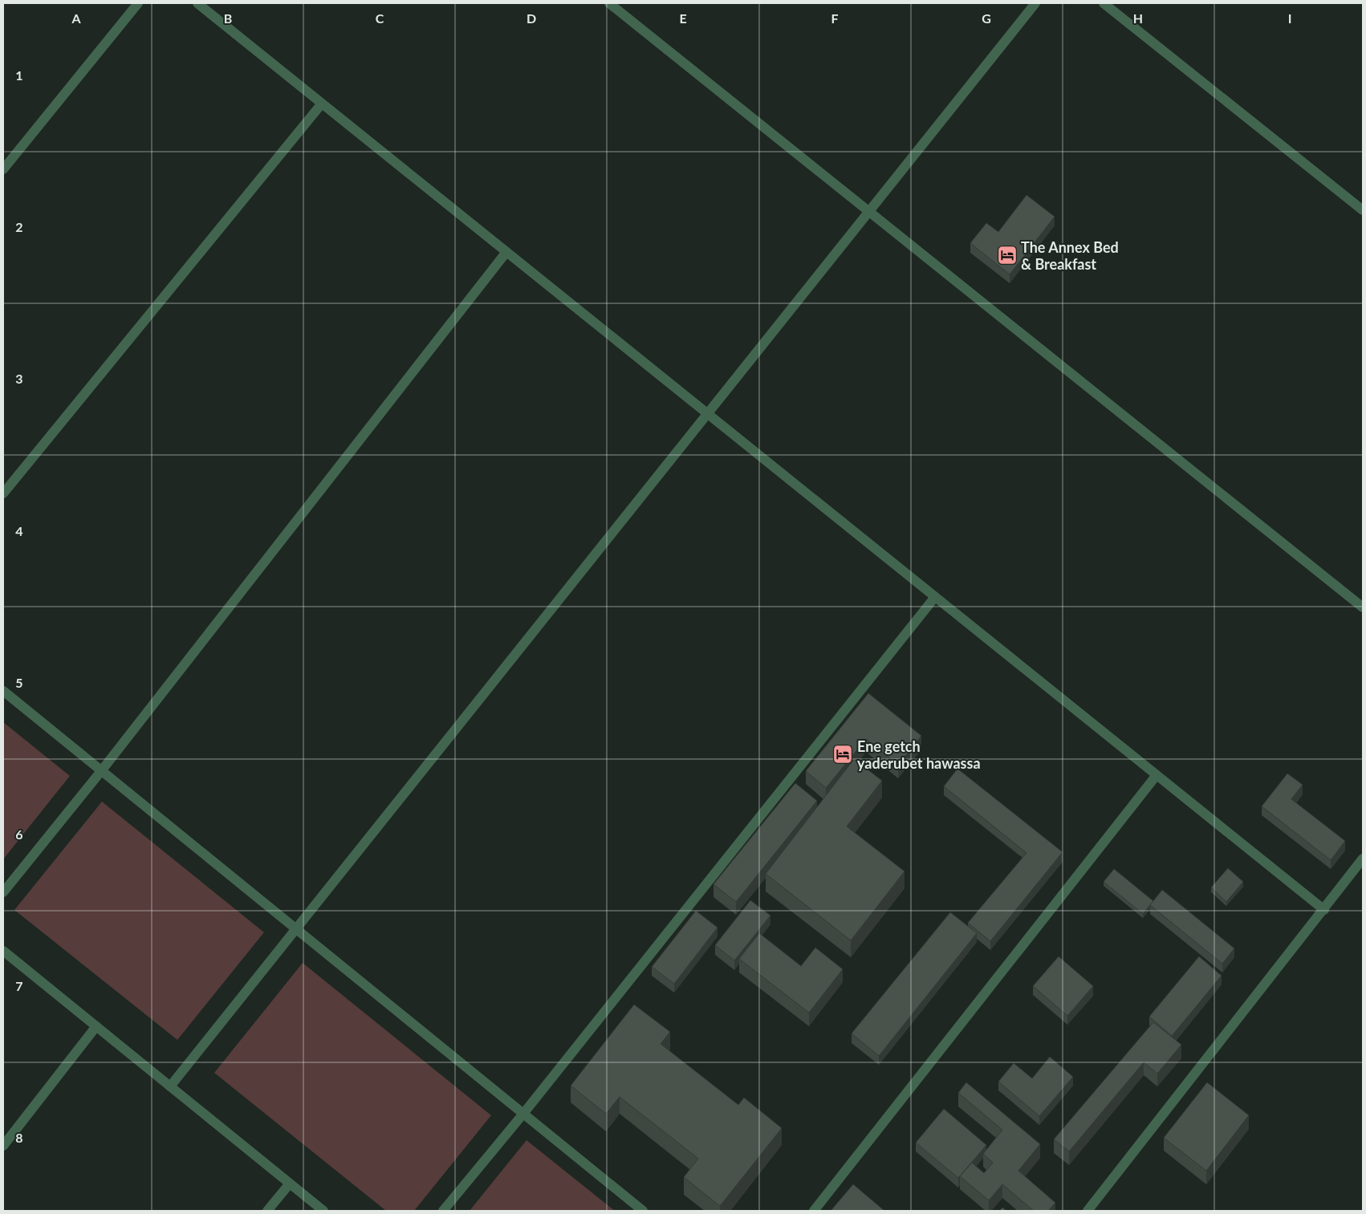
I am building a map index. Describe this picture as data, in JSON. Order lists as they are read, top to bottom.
{
  "places": {
    "hotel": ["The Annex Bed & Breakfast", "Ene getch yaderubet hawassa"]
  },
  "grid": {
    "columns": [
      "A",
      "B",
      "C",
      "D",
      "E",
      "F",
      "G",
      "H",
      "I"
    ],
    "rows": [
      "1",
      "2",
      "3",
      "4",
      "5",
      "6",
      "7",
      "8"
    ]
  }
}
